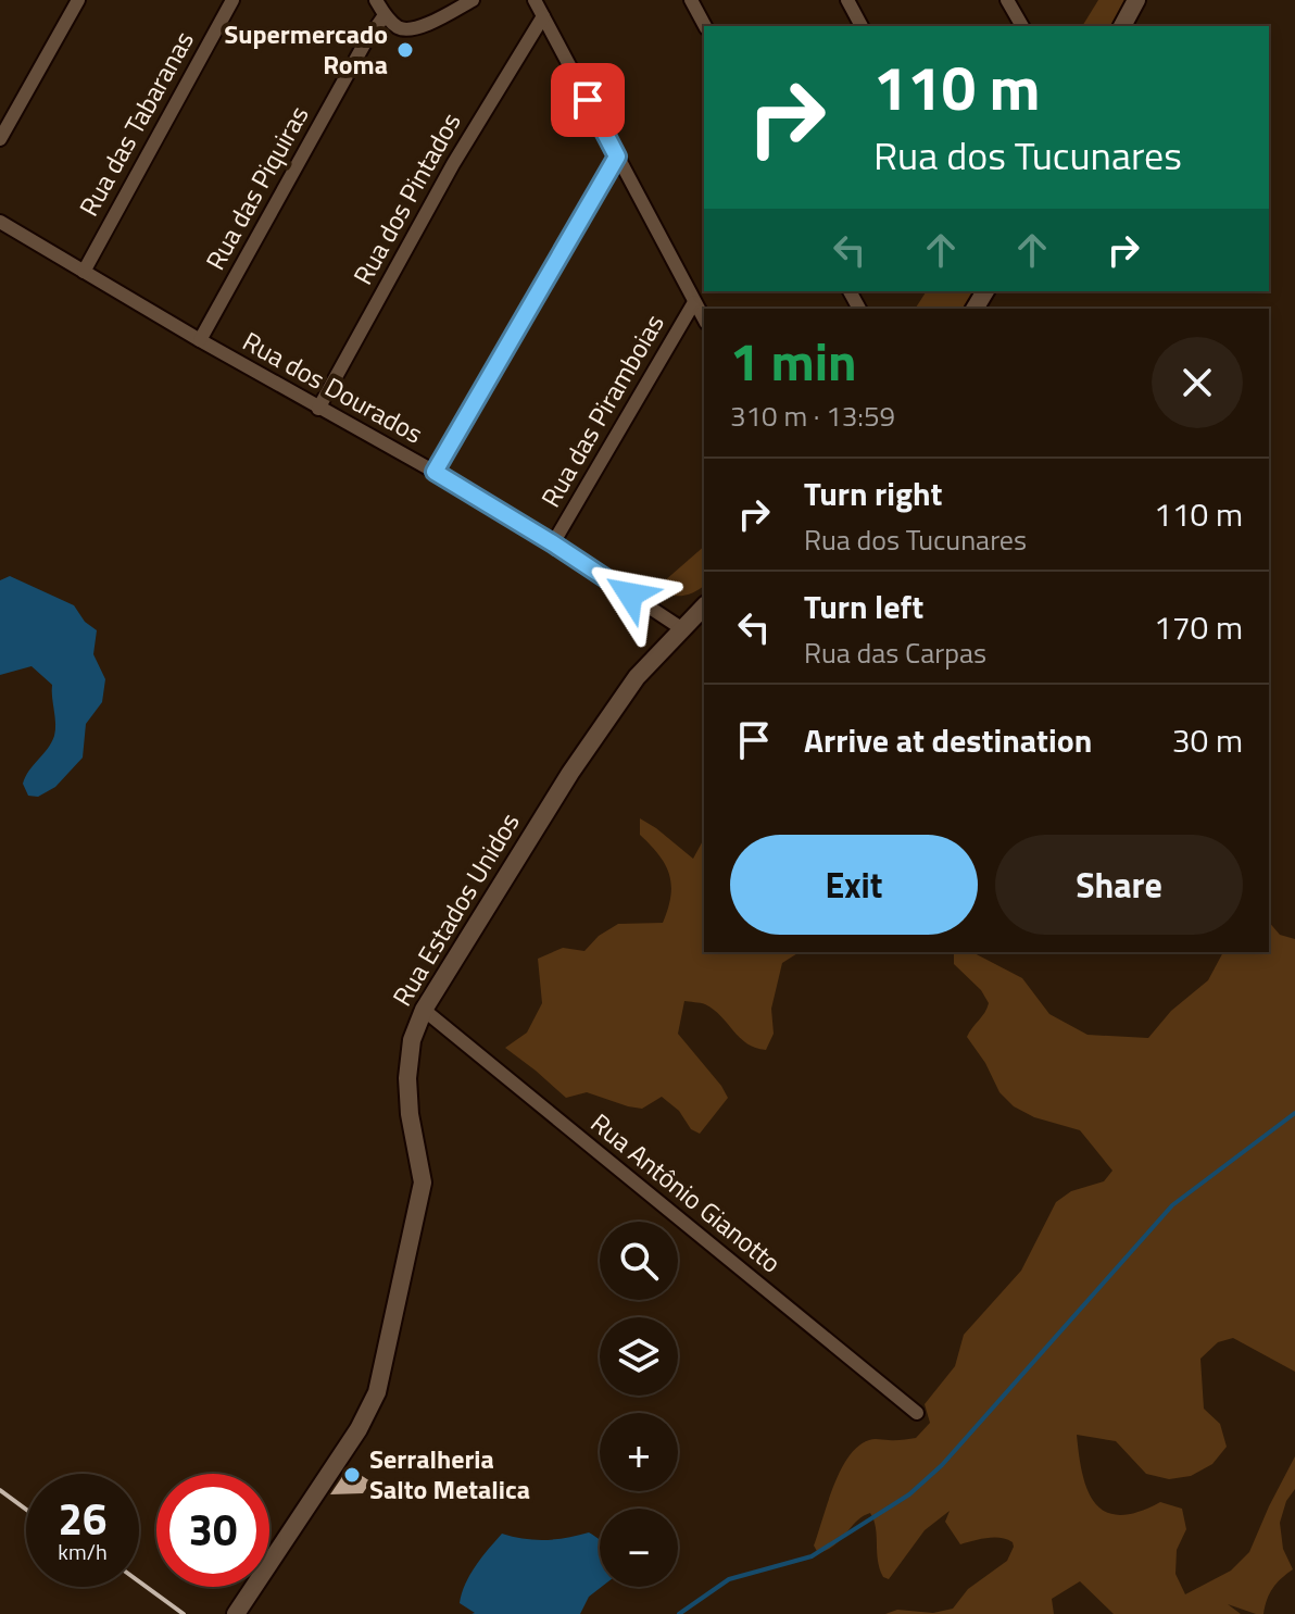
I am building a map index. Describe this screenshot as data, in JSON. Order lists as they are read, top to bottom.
{
  "streets": {
    "street": [
      "Rua das Tabaranas",
      "Rua das Piquiras",
      "Rua dos Pintados",
      "Rua dos Dourados",
      "Rua das Piramboias",
      "Rua Estados Unidos",
      "Rua Antônio Gianotto"
    ]
  },
  "crossings": [
    ["Rua das Tabaranas", "Rua dos Dourados"],
    ["Rua das Piquiras", "Rua dos Dourados"],
    ["Rua dos Pintados", "Rua dos Dourados"],
    ["Rua dos Dourados", "Rua das Piramboias"],
    ["Rua dos Dourados", "Rua Estados Unidos"],
    ["Rua Estados Unidos", "Rua Antônio Gianotto"]
  ],
  "places": ["Supermercado Roma", "Serralheria Salto Metalica"],
  "page": {
    "turn": ["110 m", "Rua dos Tucunares"],
    "heading": ["1 min", "310 m · 13:59"],
    "list": [
      {
        "name": "Turn right",
        "note": "Rua dos Tucunares",
        "value": "110 m"
      },
      {
        "name": "Turn left",
        "note": "Rua das Carpas",
        "value": "170 m"
      },
      {
        "name": "Arrive at destination",
        "value": "30 m"
      }
    ],
    "buttons": ["Exit", "Share"],
    "map_buttons": ["+", "−"],
    "speed": "26 km/h",
    "limit": "30"
  }
}
